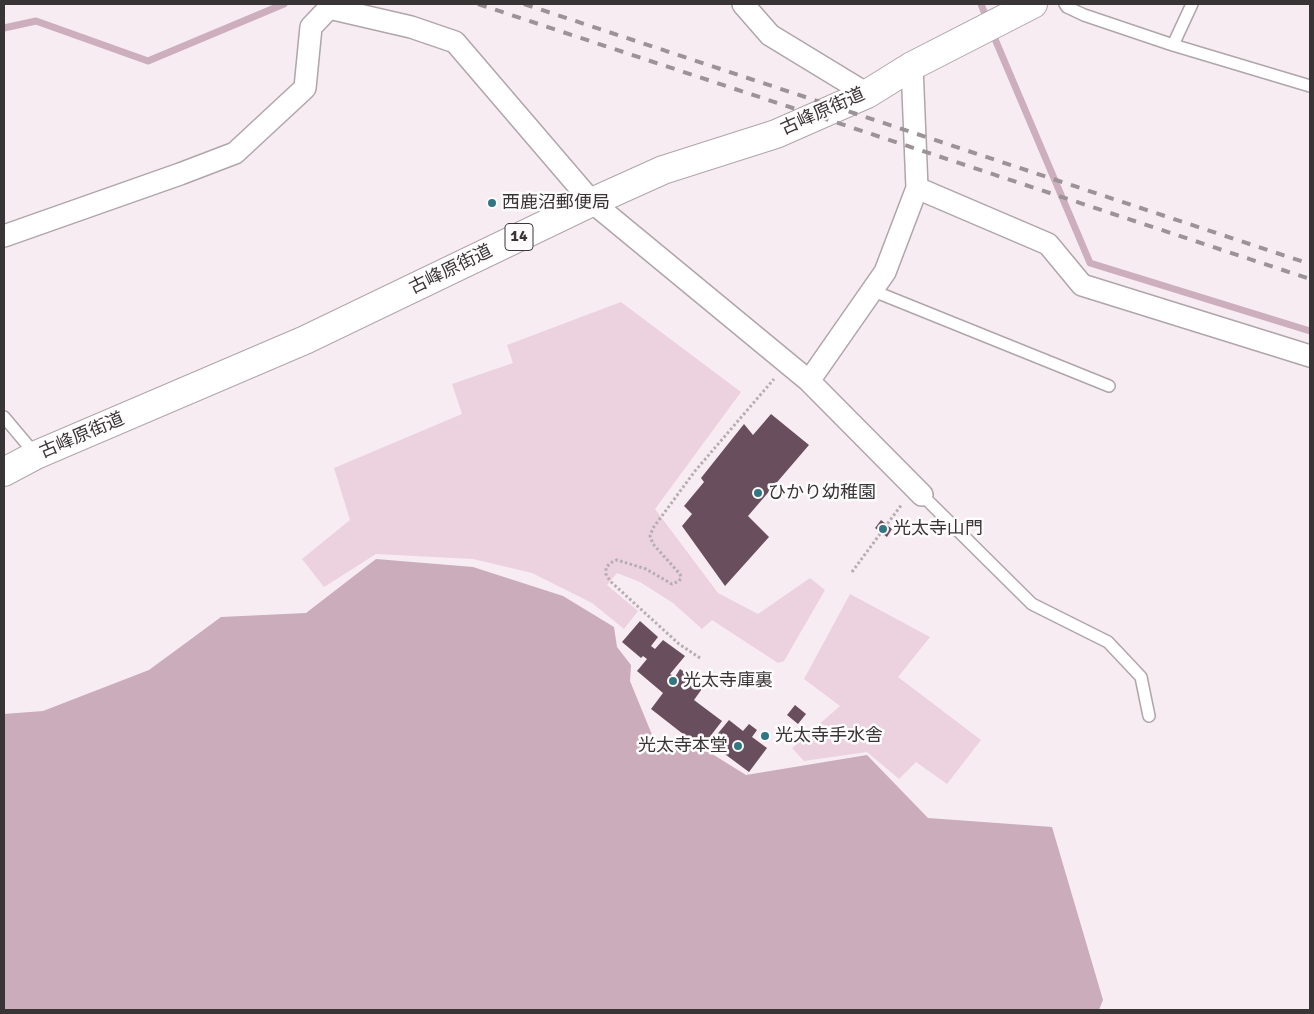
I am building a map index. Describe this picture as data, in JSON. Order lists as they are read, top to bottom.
{
  "streets": {
    "main road": ["古峰原街道", "14"]
  },
  "places": [
    "西鹿沼郵便局",
    "ひかり幼稚園",
    "光太寺山門",
    "光太寺庫裏",
    "光太寺手水舎",
    "光太寺本堂"
  ]
}
